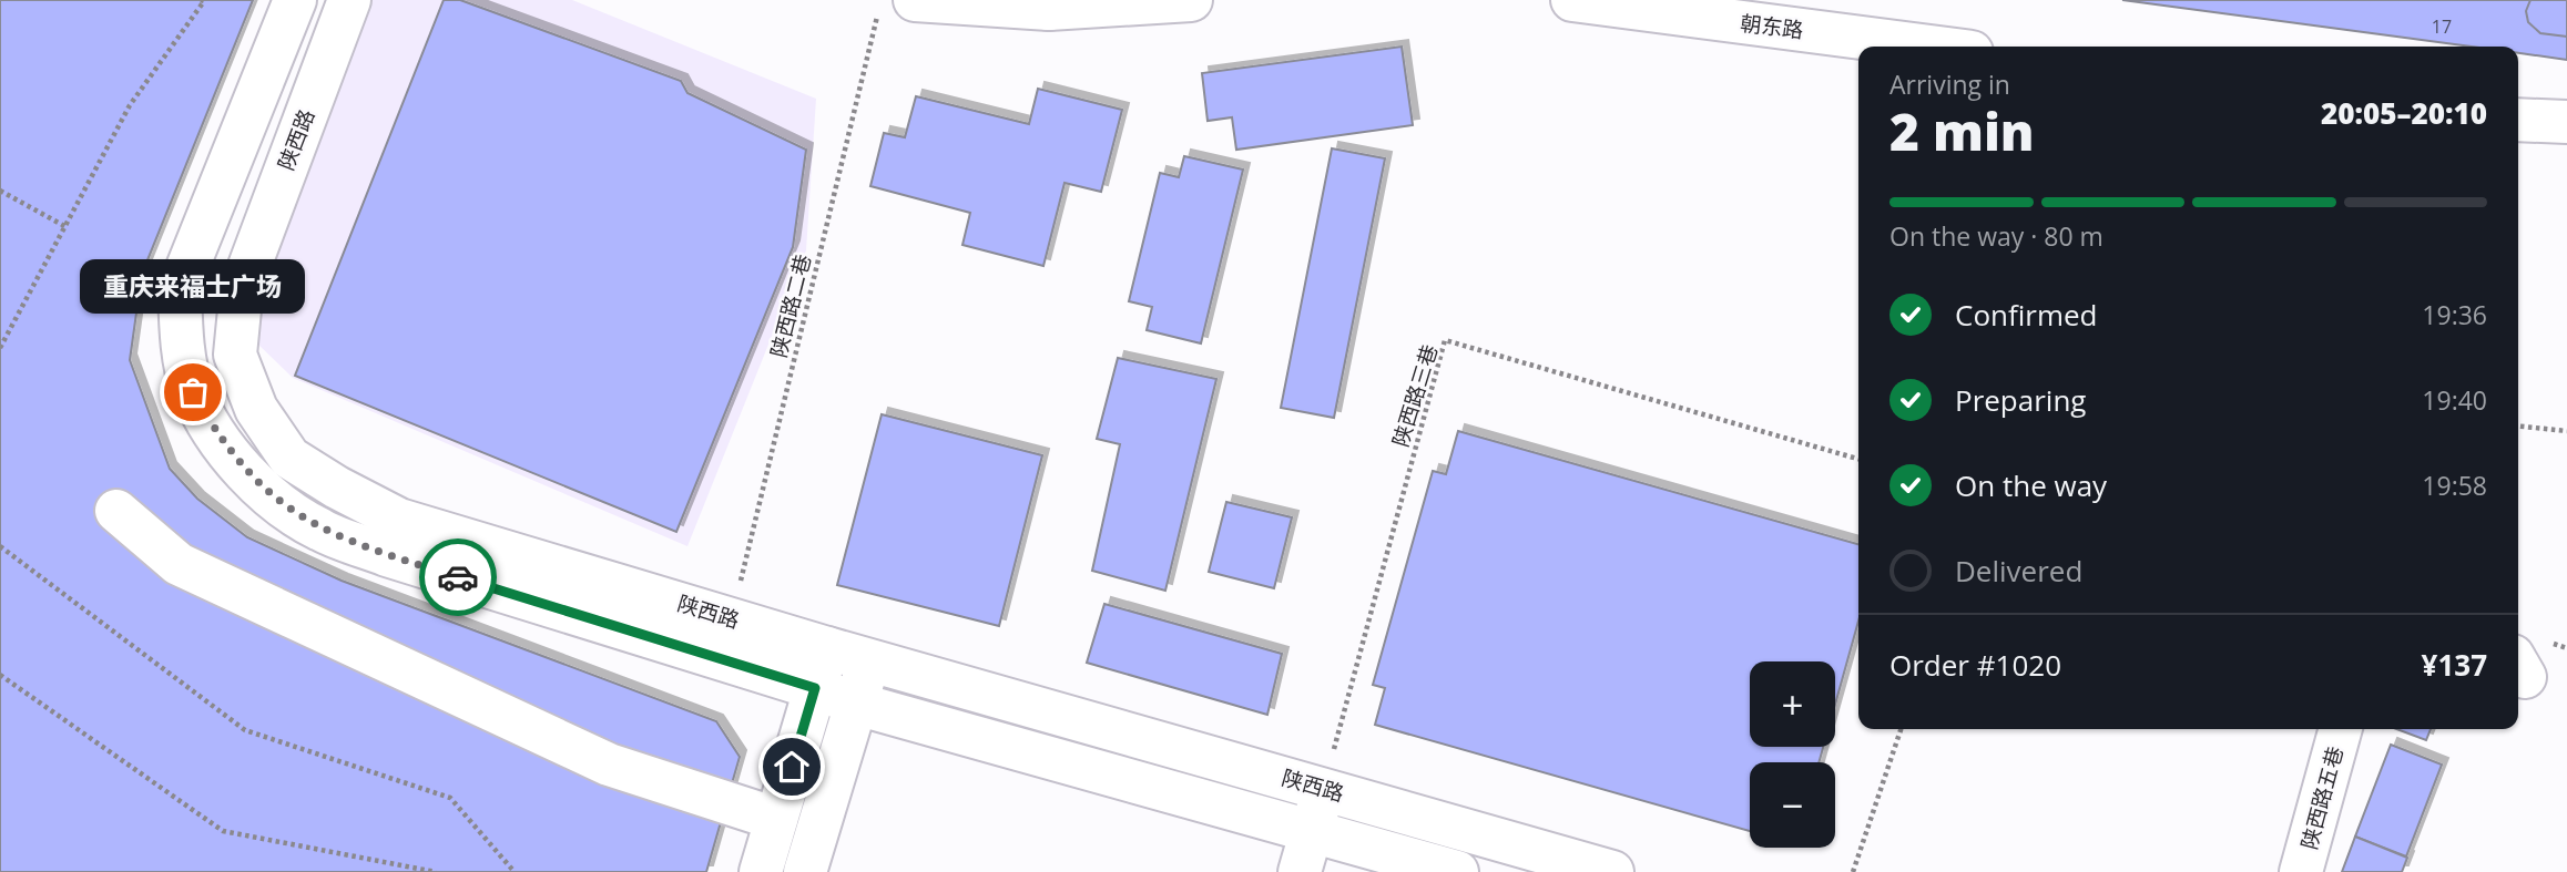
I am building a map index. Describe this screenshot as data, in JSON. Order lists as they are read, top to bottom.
{
  "streets": {
    "street": ["朝东路", "陕西路", "陕西路五巷"],
    "path": ["陕西路二巷", "陕西路三巷"]
  },
  "crossings": [
    ["陕西路", "陕西路二巷"],
    ["陕西路", "陕西路三巷"]
  ],
  "places": ["重庆来福士广场"],
  "house_numbers": ["17"],
  "page": {
    "heading": ["2 min", "Arriving in", "20:05–20:10"],
    "panel": ["Order #1020", "¥137"],
    "bar": "On the way · 80 m",
    "bubble": "重庆来福士广场",
    "list": [
      ["Confirmed", "19:36"],
      ["Preparing", "19:40"],
      ["On the way", "19:58"],
      "Delivered"
    ],
    "map_buttons": ["+", "−"]
  }
}
